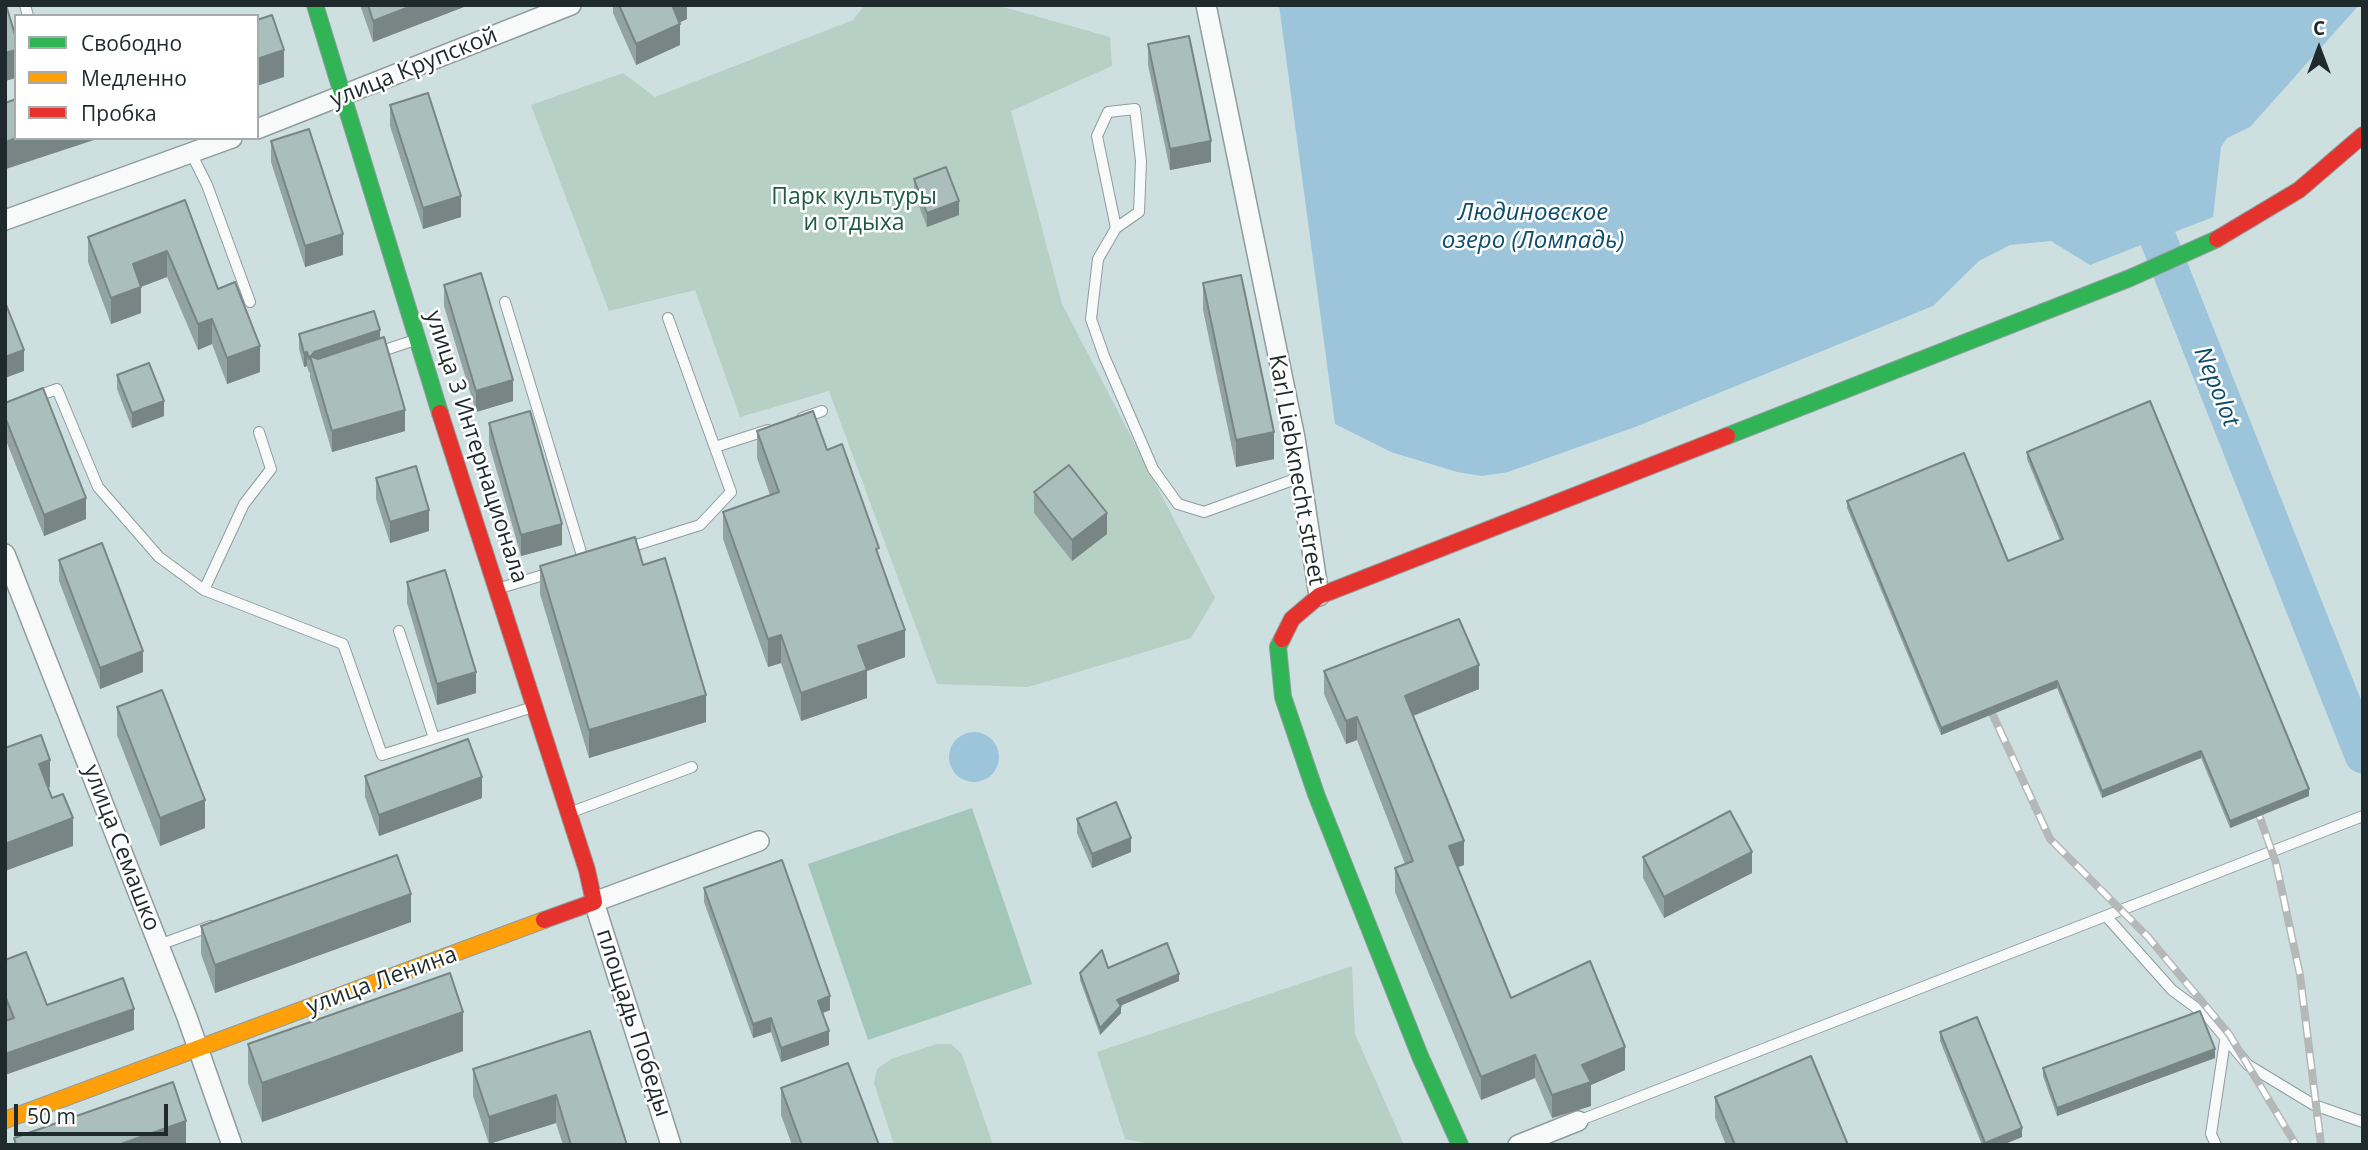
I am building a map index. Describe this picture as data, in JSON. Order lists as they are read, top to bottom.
{
  "streets": {
    "street": [
      "улица Крупской",
      "улица 3 Интернационала",
      "Karl Liebknecht street",
      "улица Семашко",
      "улица Ленина",
      "площадь Победы"
    ]
  },
  "crossings": [
    ["улица Крупской", "улица 3 Интернационала"],
    ["улица 3 Интернационала", "улица Ленина"],
    ["улица 3 Интернационала", "площадь Победы"],
    ["улица Семашко", "улица Ленина"],
    ["улица Ленина", "площадь Победы"]
  ],
  "water": ["Людиновское озеро (Ломпадь)", "Nepolot"],
  "parks": ["Парк культуры и отдыха"],
  "legend": ["Свободно", "Медленно", "Пробка"],
  "scale_bar": "50 m",
  "north": "top"
}
